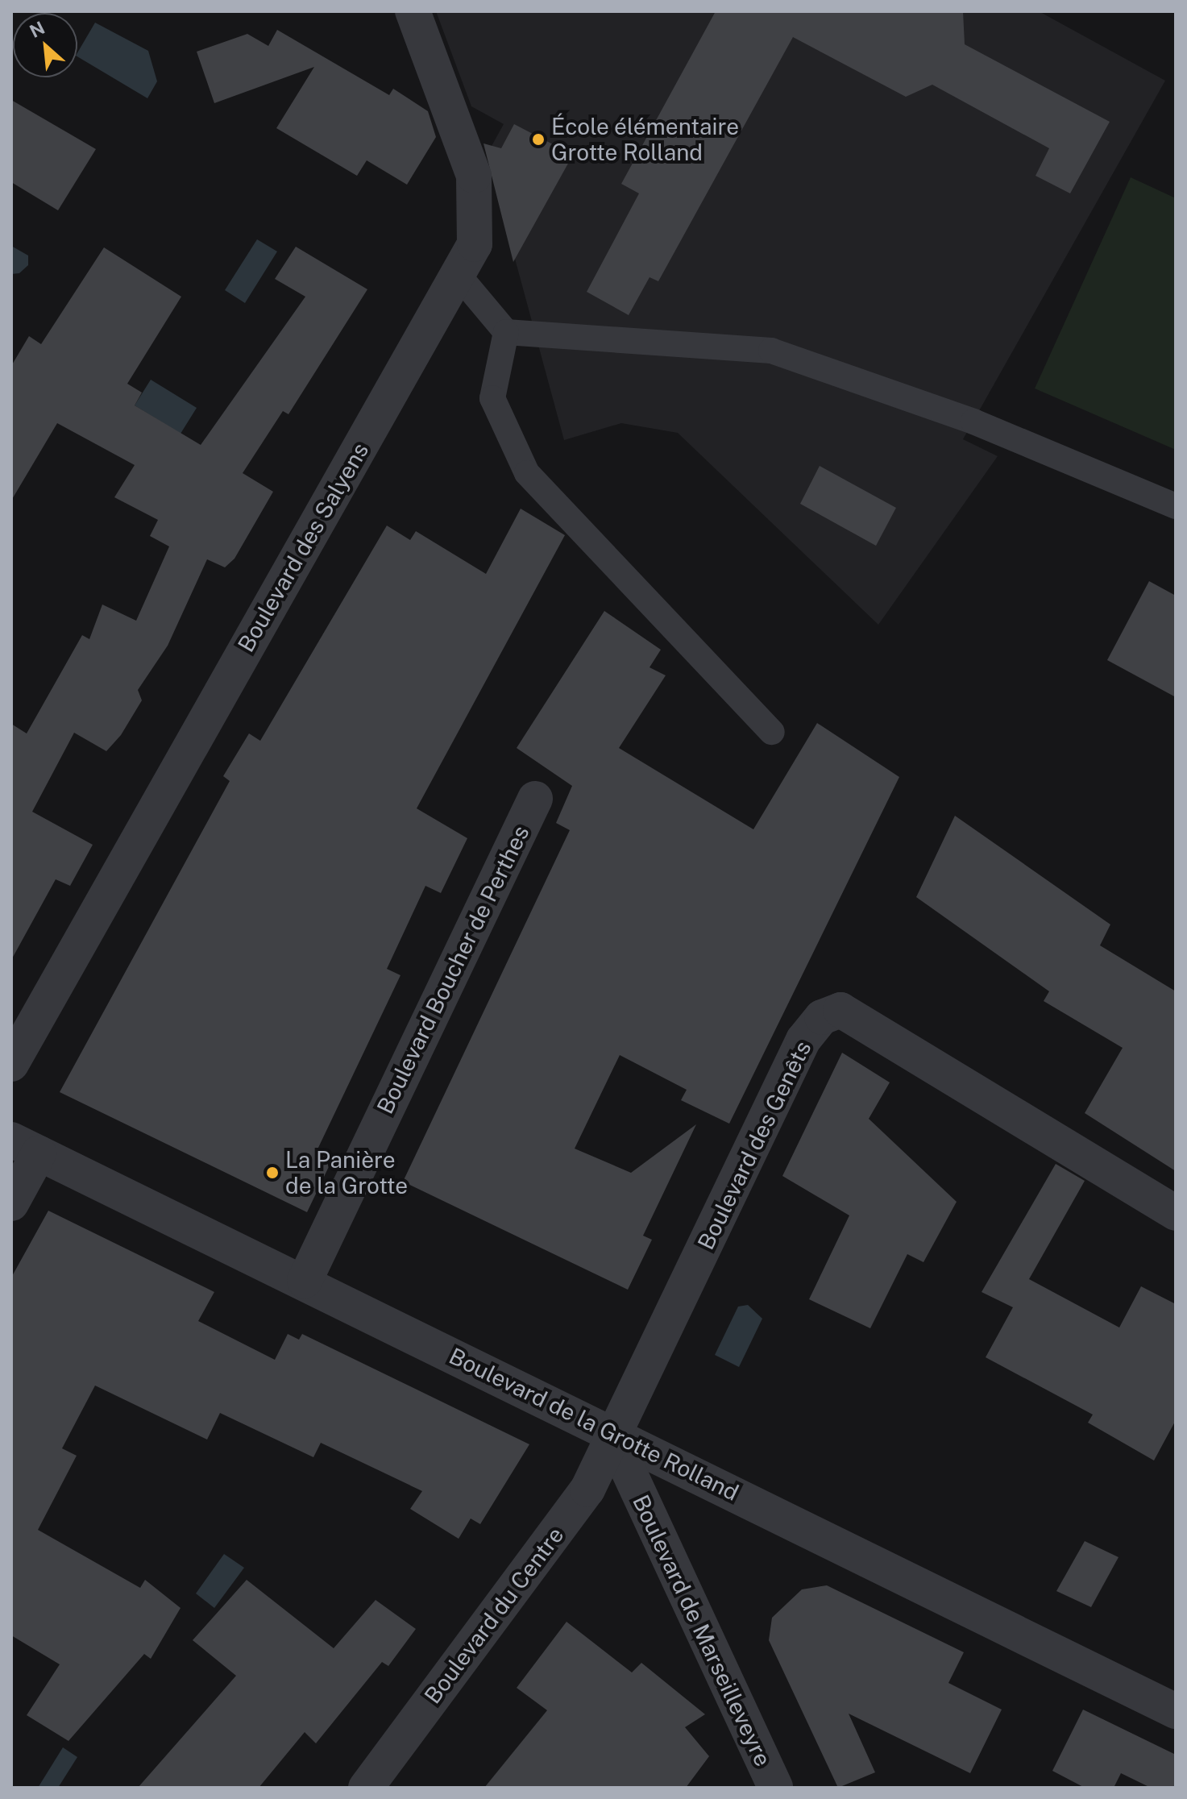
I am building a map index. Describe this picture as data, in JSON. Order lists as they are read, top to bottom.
{
  "streets": {
    "street": [
      "Boulevard des Salyens",
      "Boulevard Boucher de Perthes",
      "Boulevard des Genêts",
      "Boulevard de la Grotte Rolland",
      "Boulevard du Centre",
      "Boulevard de Marseilleveyre"
    ]
  },
  "crossings": [
    ["Boulevard Boucher de Perthes", "Boulevard de la Grotte Rolland"],
    ["Boulevard des Genêts", "Boulevard de la Grotte Rolland"],
    ["Boulevard des Genêts", "Boulevard du Centre"],
    ["Boulevard des Genêts", "Boulevard de Marseilleveyre"],
    ["Boulevard de la Grotte Rolland", "Boulevard du Centre"],
    ["Boulevard de la Grotte Rolland", "Boulevard de Marseilleveyre"],
    ["Boulevard du Centre", "Boulevard de Marseilleveyre"]
  ],
  "places": ["École élémentaire Grotte Rolland", "La Panière de la Grotte"],
  "north": "top left"
}
